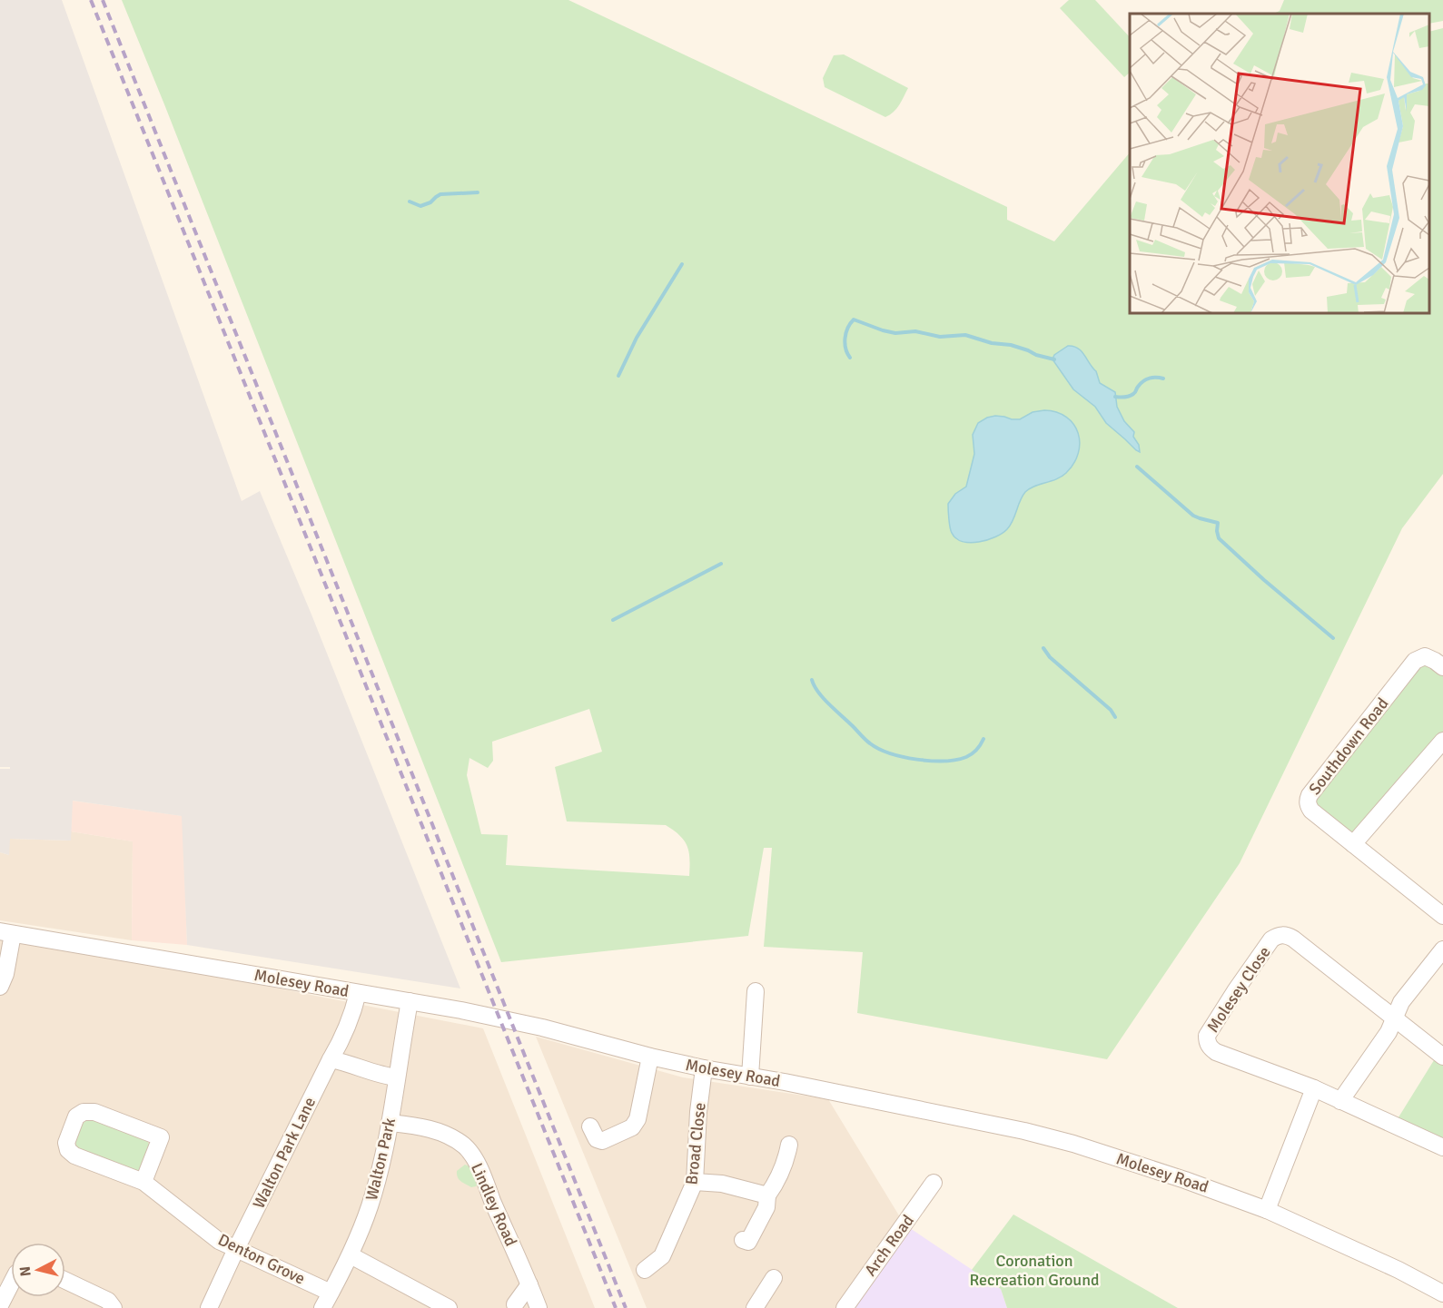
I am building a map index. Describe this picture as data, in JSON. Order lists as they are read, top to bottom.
{
  "streets": {
    "street": [
      "Southdown Road",
      "Molesey Road",
      "Molesey Close",
      "Broad Close",
      "Walton Park Lane",
      "Walton Park",
      "Lindley Road",
      "Arch Road",
      "Denton Grove"
    ]
  },
  "crossings": [
    ["Molesey Road", "Broad Close"],
    ["Molesey Road", "Walton Park Lane"],
    ["Molesey Road", "Walton Park"],
    ["Walton Park Lane", "Denton Grove"],
    ["Walton Park", "Lindley Road"],
    ["Walton Park", "Denton Grove"]
  ],
  "parks": ["Coronation Recreation Ground"],
  "north": "left"
}
